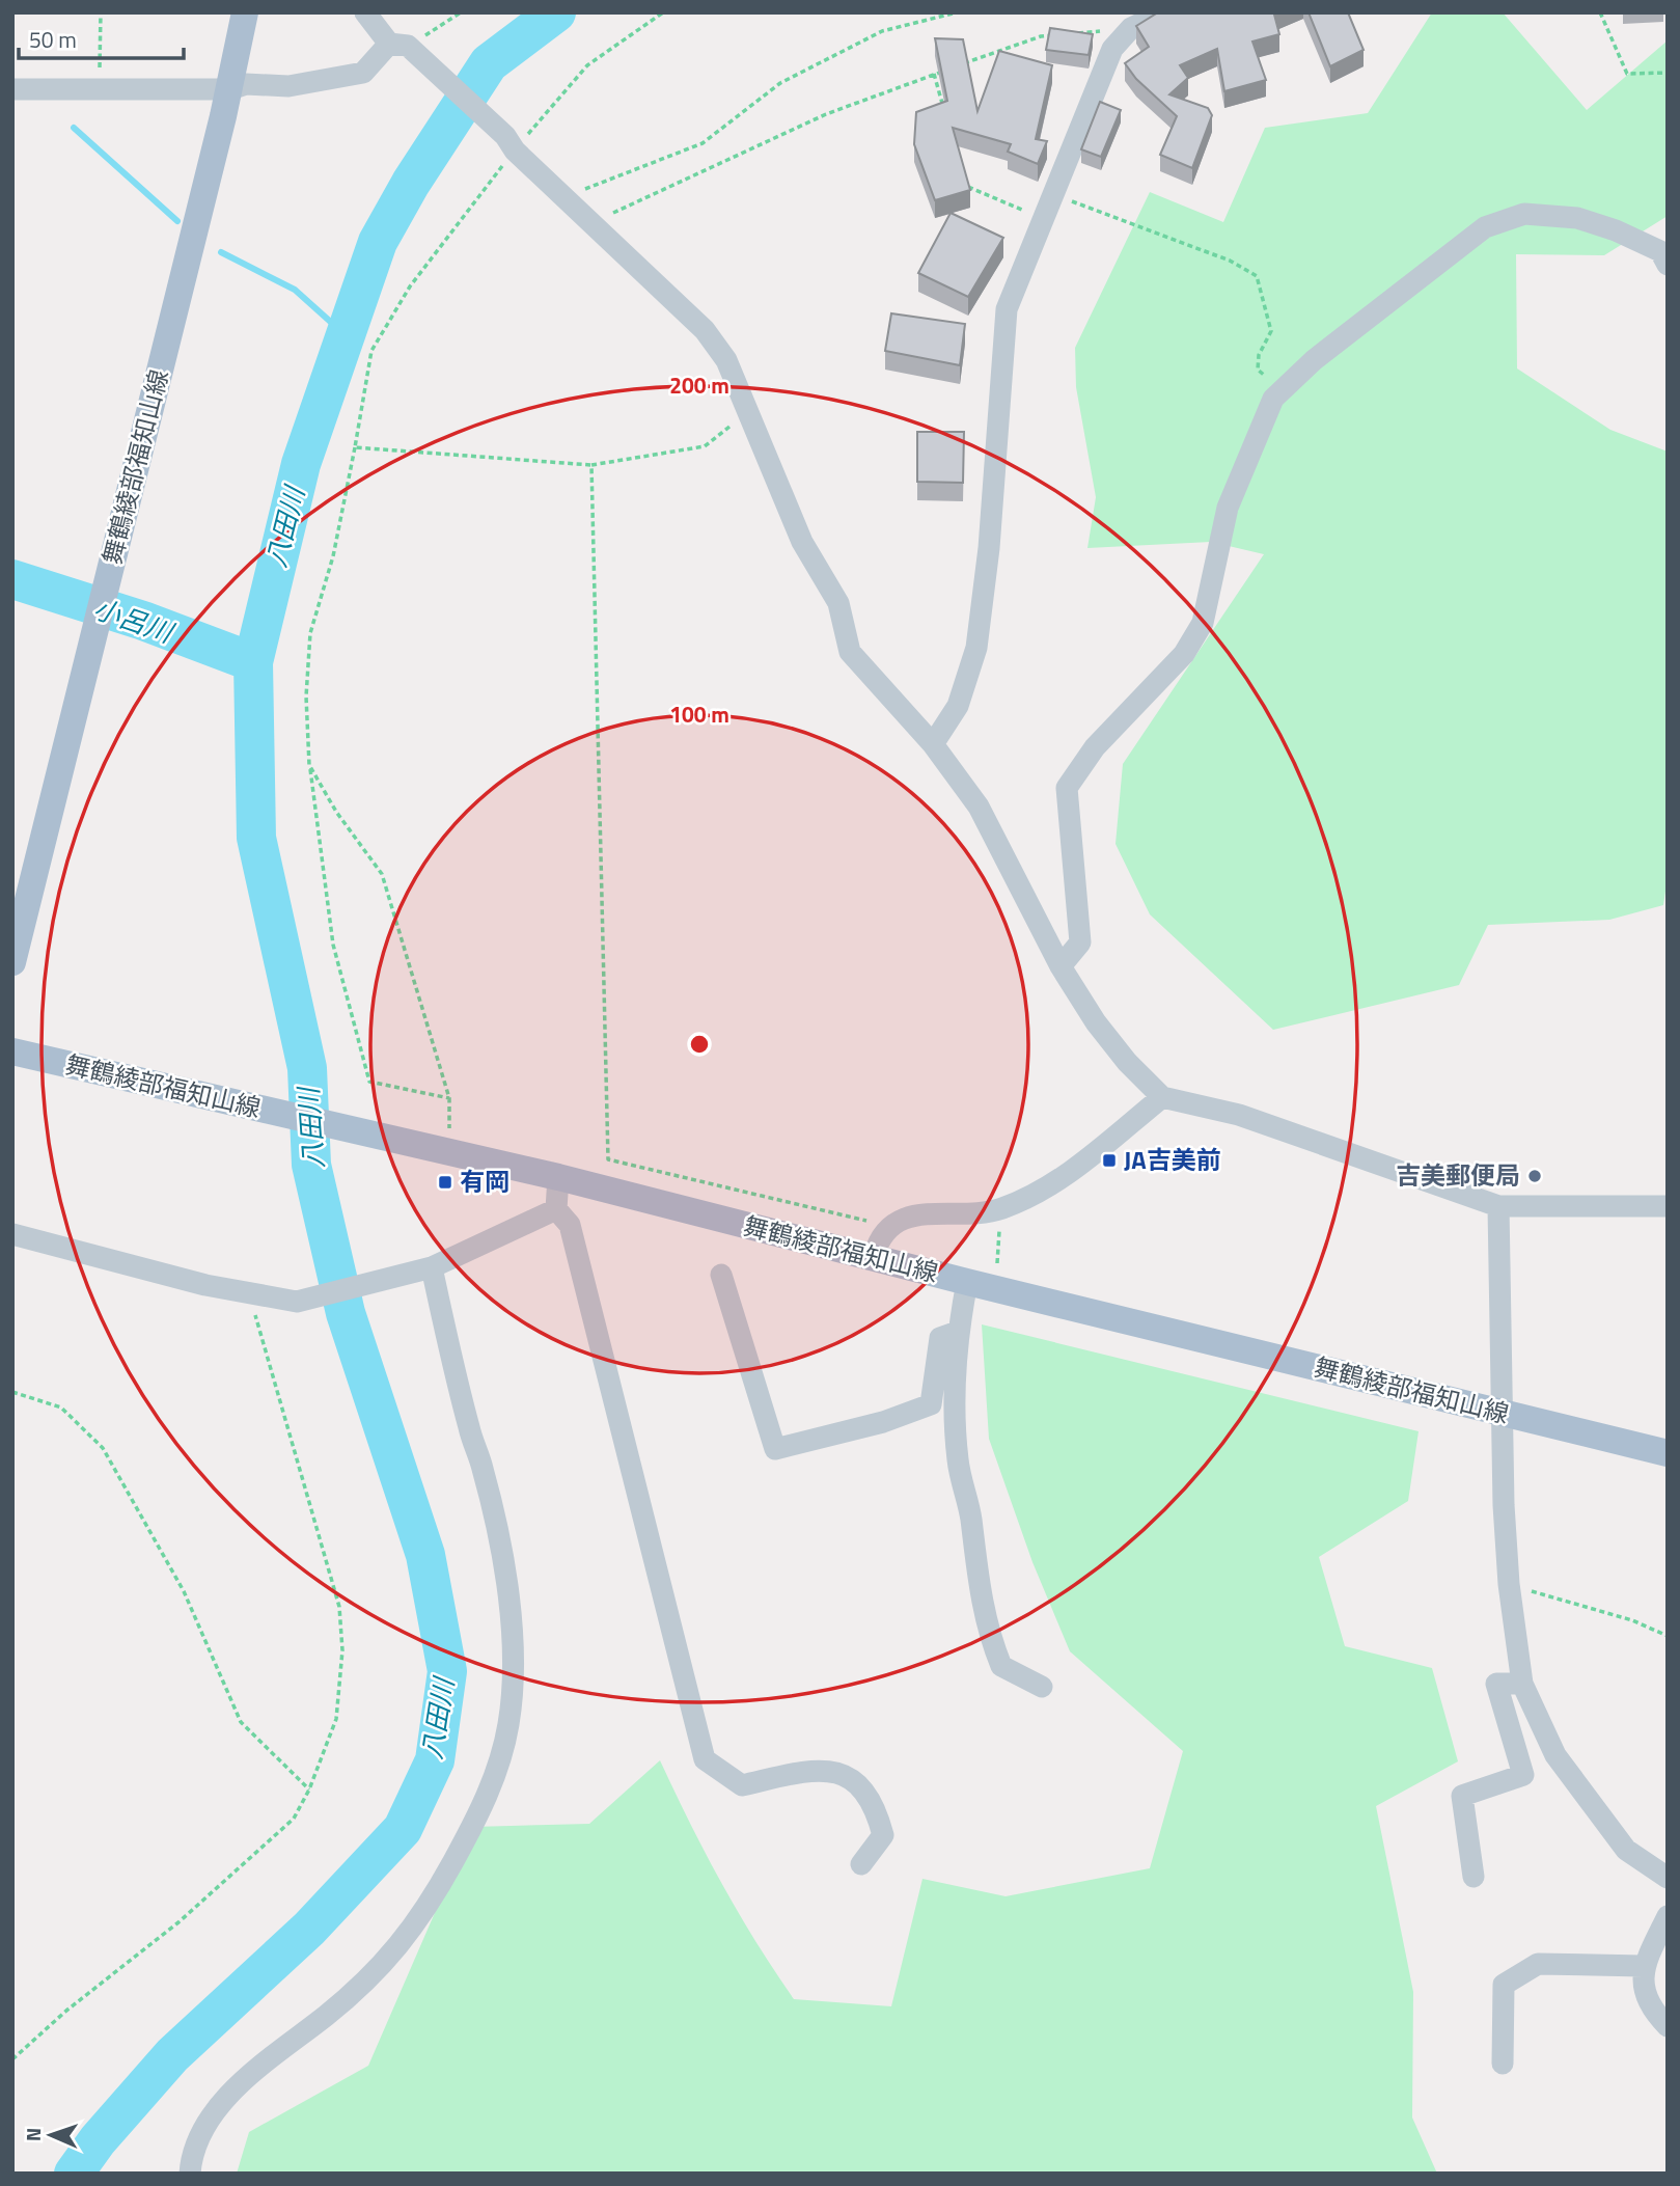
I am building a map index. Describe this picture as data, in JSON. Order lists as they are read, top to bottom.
{
  "streets": {
    "main road": ["舞鶴綾部福知山線"]
  },
  "water": ["八田川", "小呂川"],
  "places": {
    "transit": ["JA吉美前", "有岡"],
    "other": ["吉美郵便局"]
  },
  "scale_bar": "50 m",
  "north": "left",
  "rings": ["200 m", "100 m"]
}
